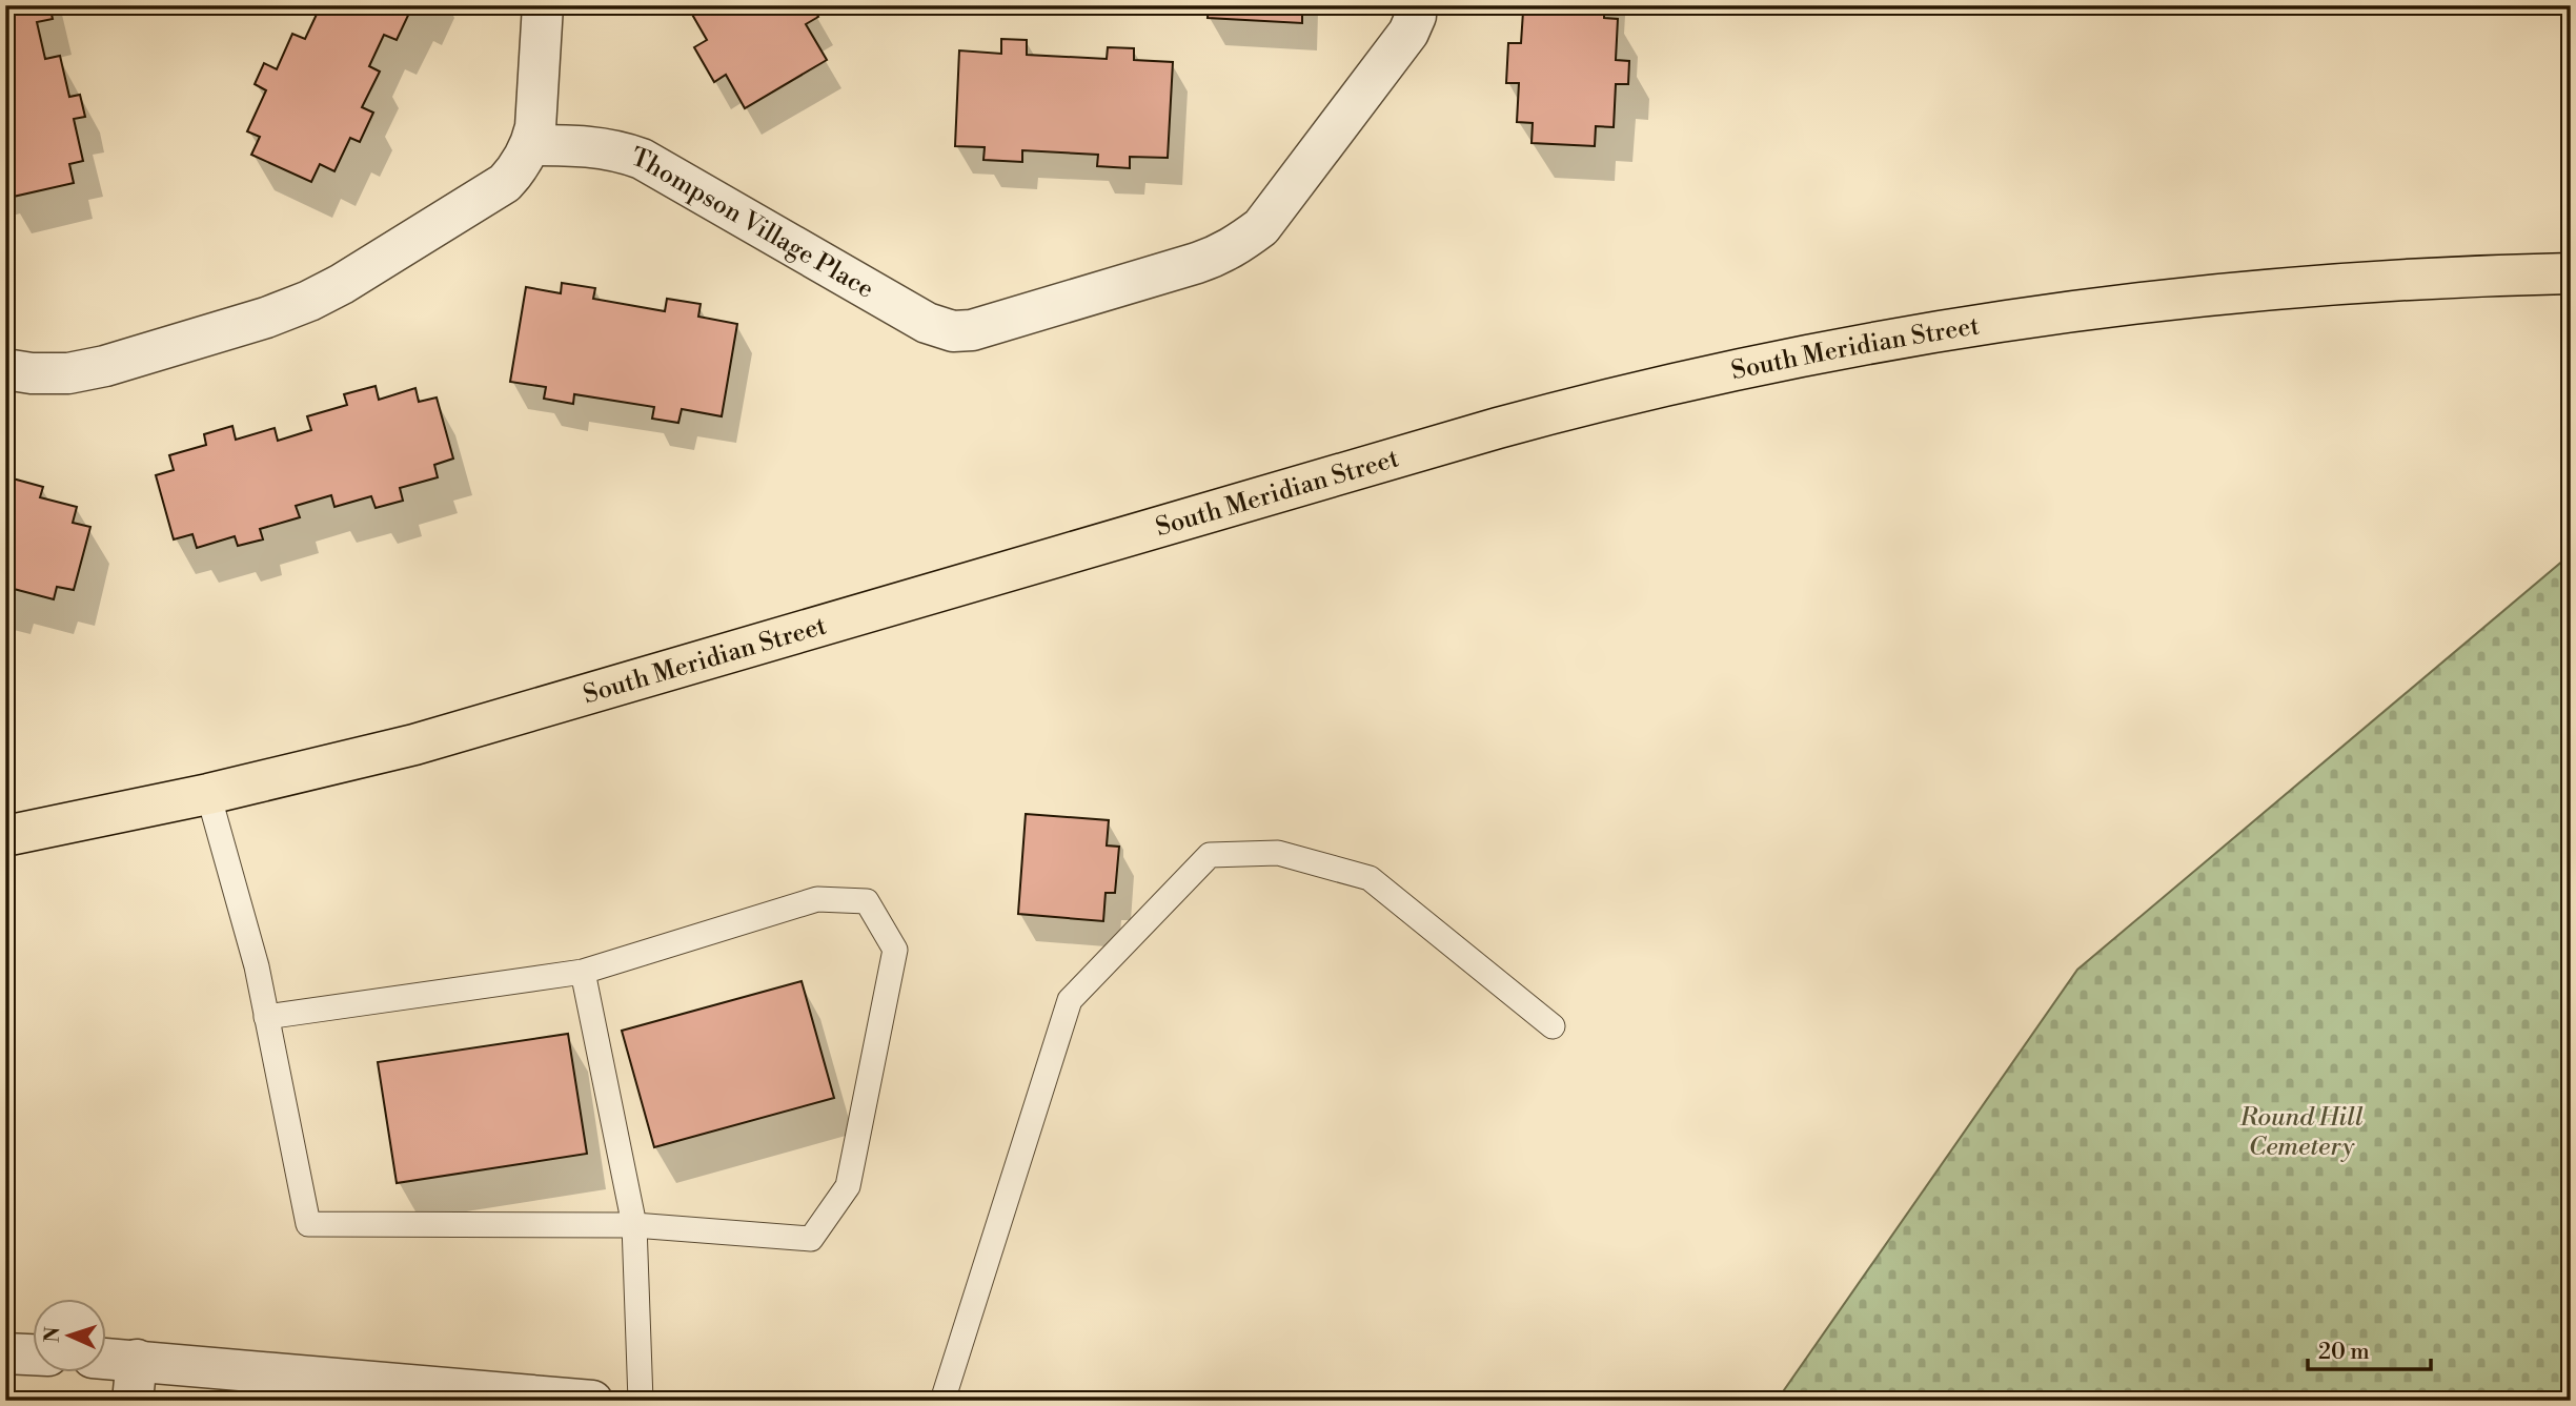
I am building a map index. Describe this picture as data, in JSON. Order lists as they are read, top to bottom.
{
  "streets": {
    "main road": ["South Meridian Street"],
    "street": ["Thompson Village Place"]
  },
  "parks": ["Round Hill Cemetery"],
  "scale_bar": "20 m",
  "north": "left"
}
